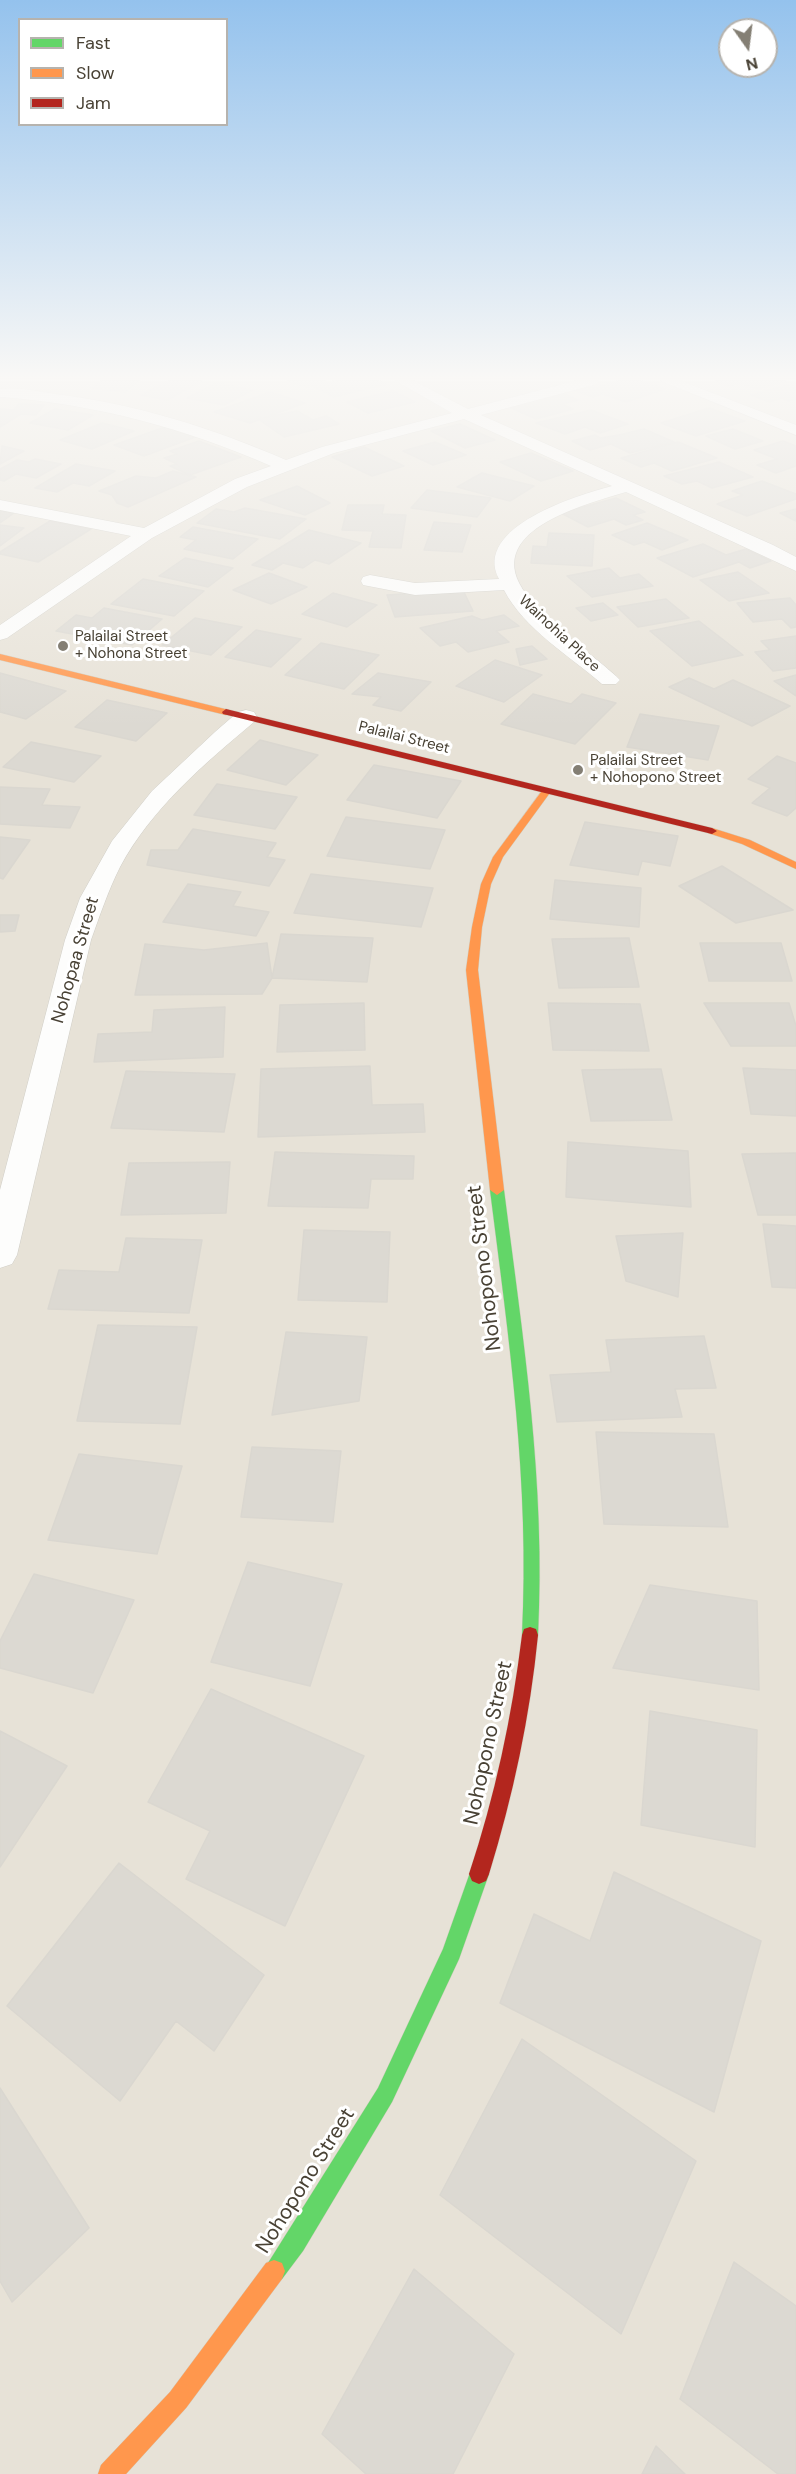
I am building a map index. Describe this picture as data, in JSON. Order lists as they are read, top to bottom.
{
  "streets": {
    "street": [
      "Wainohia Place",
      "Palailai Street",
      "Nohopaa Street",
      "Nohopono Street"
    ]
  },
  "crossings": [
    ["Palailai Street", "Nohopaa Street"],
    ["Palailai Street", "Nohopono Street"]
  ],
  "places": ["Palailai Street + Nohona Street", "Palailai Street + Nohopono Street"],
  "legend": ["Fast", "Slow", "Jam"],
  "north": "bottom"
}
